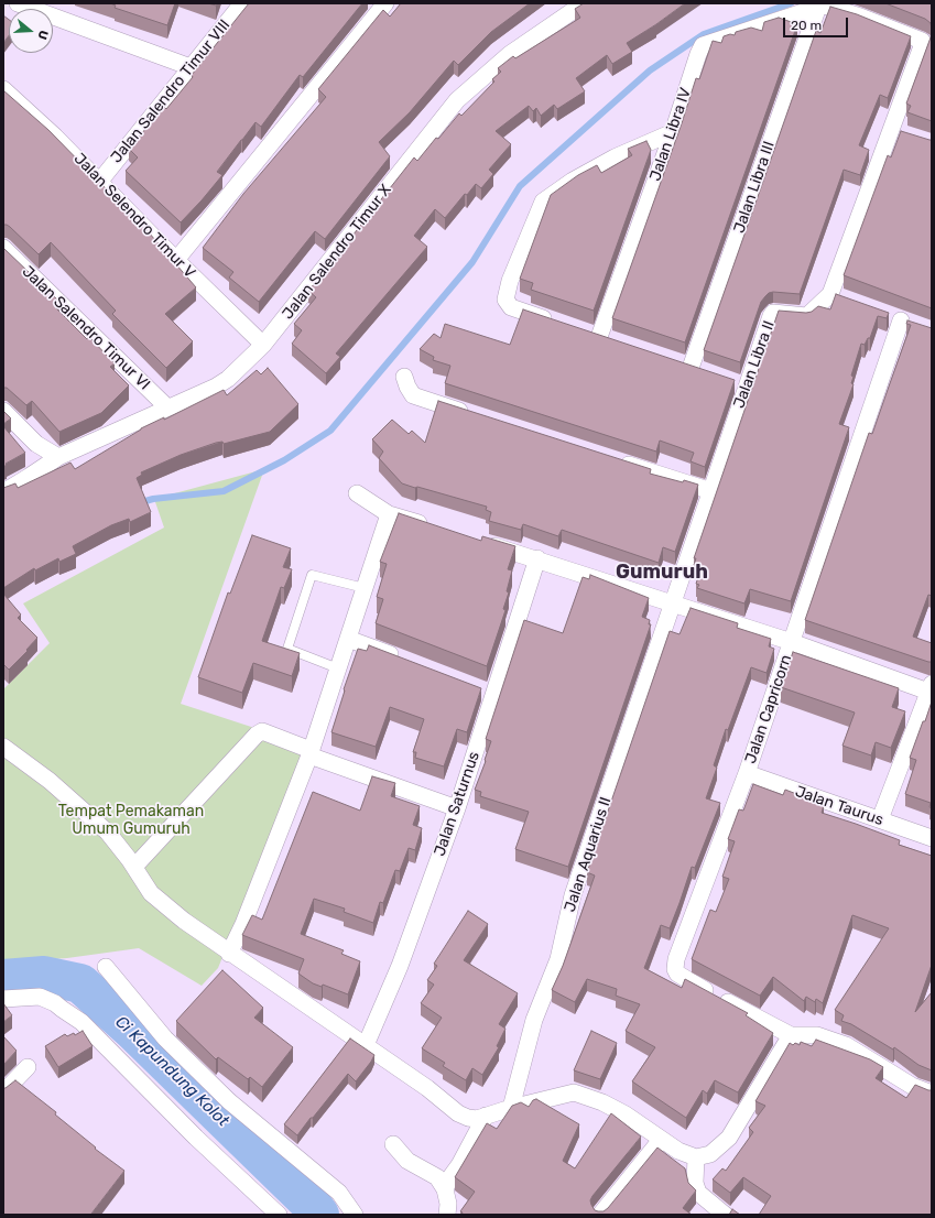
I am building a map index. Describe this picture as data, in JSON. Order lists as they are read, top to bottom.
{
  "streets": {
    "street": [
      "Jalan Salendro Timur VIII",
      "Jalan Libra IV",
      "Jalan Libra III",
      "Jalan Selendro Timur V",
      "Jalan Salendro Timur X",
      "Jalan Salendro Timur VI",
      "Jalan Libra II",
      "Jalan Capricorn",
      "Jalan Saturnus",
      "Jalan Taurus",
      "Jalan Aquarius II"
    ]
  },
  "crossings": [
    ["Jalan Salendro Timur VIII", "Jalan Selendro Timur V"],
    ["Jalan Libra IV", "Jalan Libra III"],
    ["Jalan Libra IV", "Jalan Libra II"],
    ["Jalan Libra III", "Jalan Libra II"],
    ["Jalan Selendro Timur V", "Jalan Salendro Timur X"],
    ["Jalan Salendro Timur X", "Jalan Salendro Timur VI"],
    ["Jalan Libra II", "Jalan Aquarius II"],
    ["Jalan Capricorn", "Jalan Taurus"]
  ],
  "districts": ["Gumuruh"],
  "water": ["Ci Kapundung Kolot"],
  "parks": ["Tempat Pemakaman Umum Gumuruh"],
  "scale_bar": "20 m",
  "north": "right"
}
